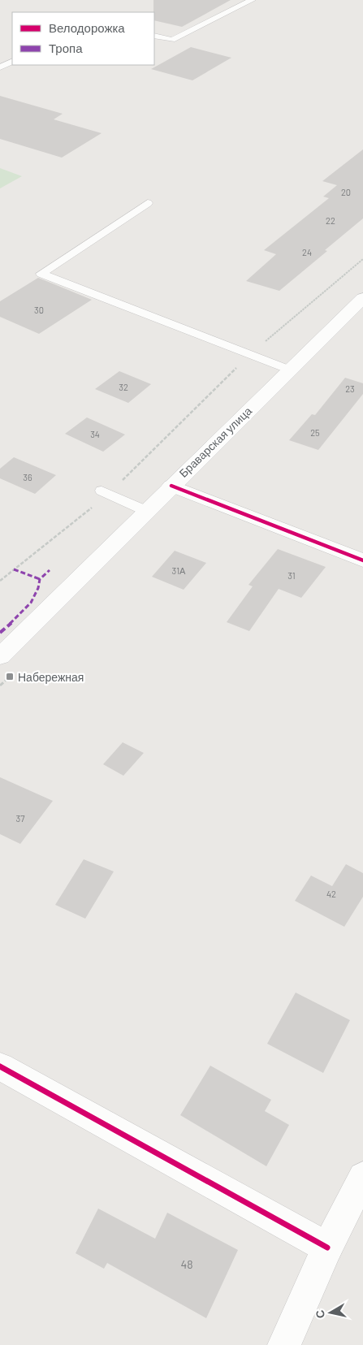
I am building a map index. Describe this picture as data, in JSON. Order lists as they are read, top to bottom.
{
  "streets": {
    "main road": ["Браварская улица"]
  },
  "places": {
    "transit": ["Набережная"]
  },
  "house_numbers": [
    "20",
    "22",
    "24",
    "30",
    "32",
    "23",
    "25",
    "34",
    "36",
    "31А",
    "31",
    "37",
    "42",
    "48"
  ],
  "legend": ["Велодорожка", "Тропа"],
  "north": "left"
}
